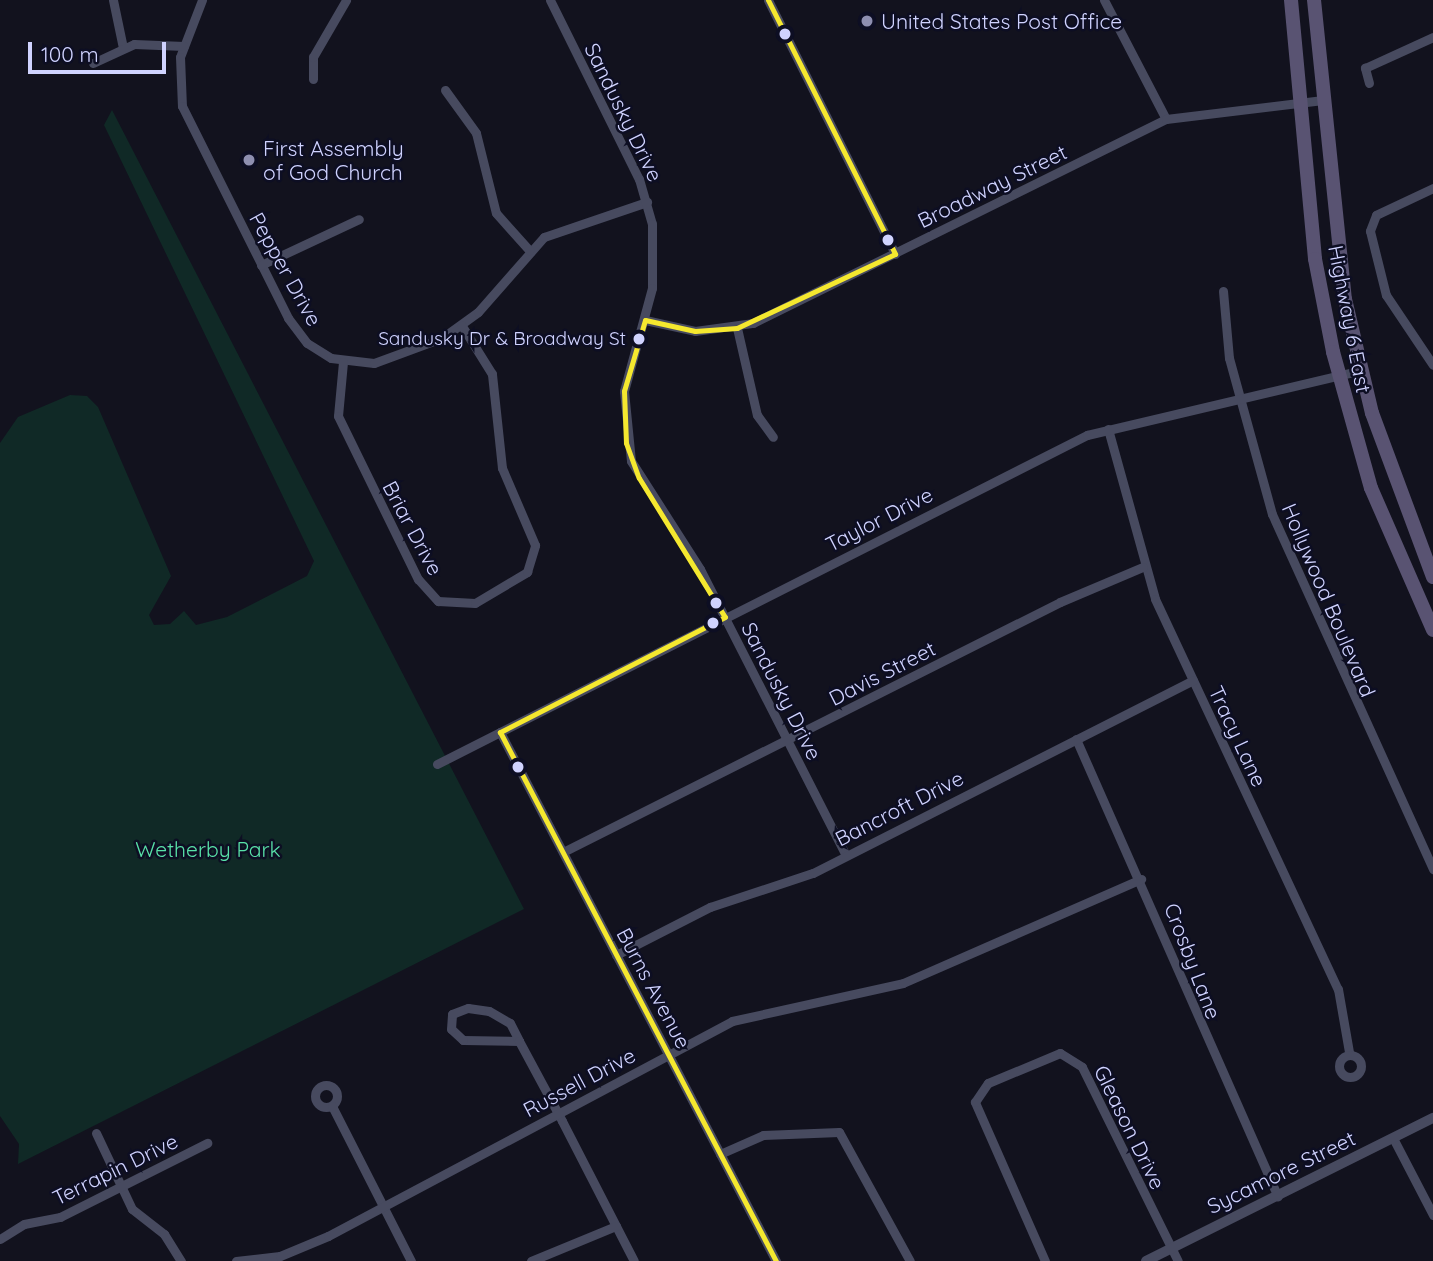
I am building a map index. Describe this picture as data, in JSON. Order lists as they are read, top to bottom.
{
  "streets": {
    "main road": ["Highway 6 East"],
    "street": [
      "Sandusky Drive",
      "Broadway Street",
      "Pepper Drive",
      "Taylor Drive",
      "Briar Drive",
      "Hollywood Boulevard",
      "Davis Street",
      "Tracy Lane",
      "Bancroft Drive",
      "Crosby Lane",
      "Burns Avenue",
      "Russell Drive",
      "Gleason Drive",
      "Terrapin Drive",
      "Sycamore Street"
    ]
  },
  "crossings": [
    ["Sandusky Drive", "Broadway Street"],
    ["Sandusky Drive", "Taylor Drive"],
    ["Sandusky Drive", "Davis Street"],
    ["Sandusky Drive", "Bancroft Drive"],
    ["Broadway Street", "Highway 6 East"],
    ["Pepper Drive", "Briar Drive"],
    ["Highway 6 East", "Taylor Drive"],
    ["Taylor Drive", "Hollywood Boulevard"],
    ["Taylor Drive", "Tracy Lane"],
    ["Taylor Drive", "Burns Avenue"],
    ["Davis Street", "Tracy Lane"],
    ["Davis Street", "Burns Avenue"],
    ["Tracy Lane", "Bancroft Drive"],
    ["Bancroft Drive", "Crosby Lane"],
    ["Bancroft Drive", "Burns Avenue"],
    ["Crosby Lane", "Russell Drive"],
    ["Crosby Lane", "Sycamore Street"],
    ["Burns Avenue", "Russell Drive"],
    ["Gleason Drive", "Sycamore Street"]
  ],
  "parks": ["Wetherby Park"],
  "places": ["United States Post Office", "First Assembly of God Church", "Sandusky Dr & Broadway St"],
  "scale_bar": "100 m"
}
